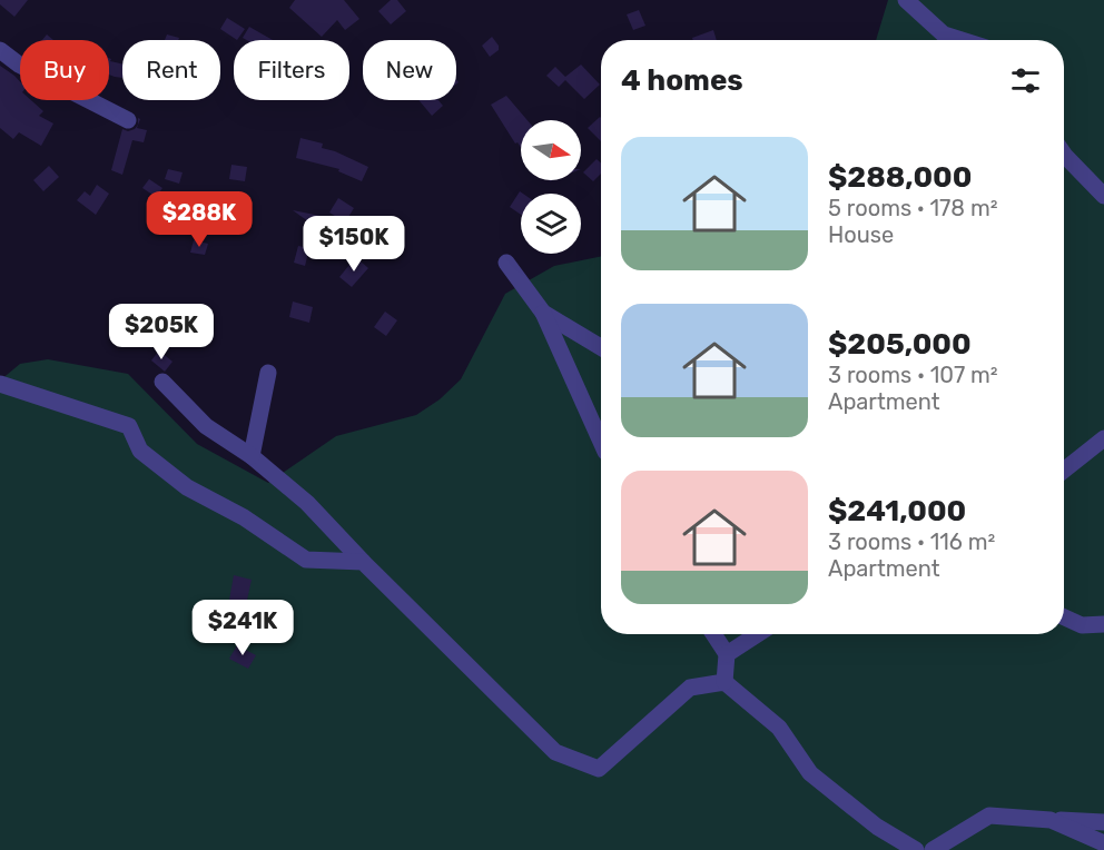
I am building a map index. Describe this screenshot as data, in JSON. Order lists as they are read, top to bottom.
{
  "north": "right",
  "page": {
    "chip": [
      "Buy",
      "Rent",
      "Filters",
      "New"
    ],
    "heading": "4 homes",
    "list": [
      {
        "name": "$288,000",
        "note": "5 rooms · 178 m² · House"
      },
      {
        "name": "$205,000",
        "note": "3 rooms · 107 m² · Apartment"
      },
      {
        "name": "$241,000",
        "note": "3 rooms · 116 m² · Apartment"
      }
    ],
    "price": [
      "$288K",
      "$150K",
      "$205K",
      "$241K"
    ]
  }
}
